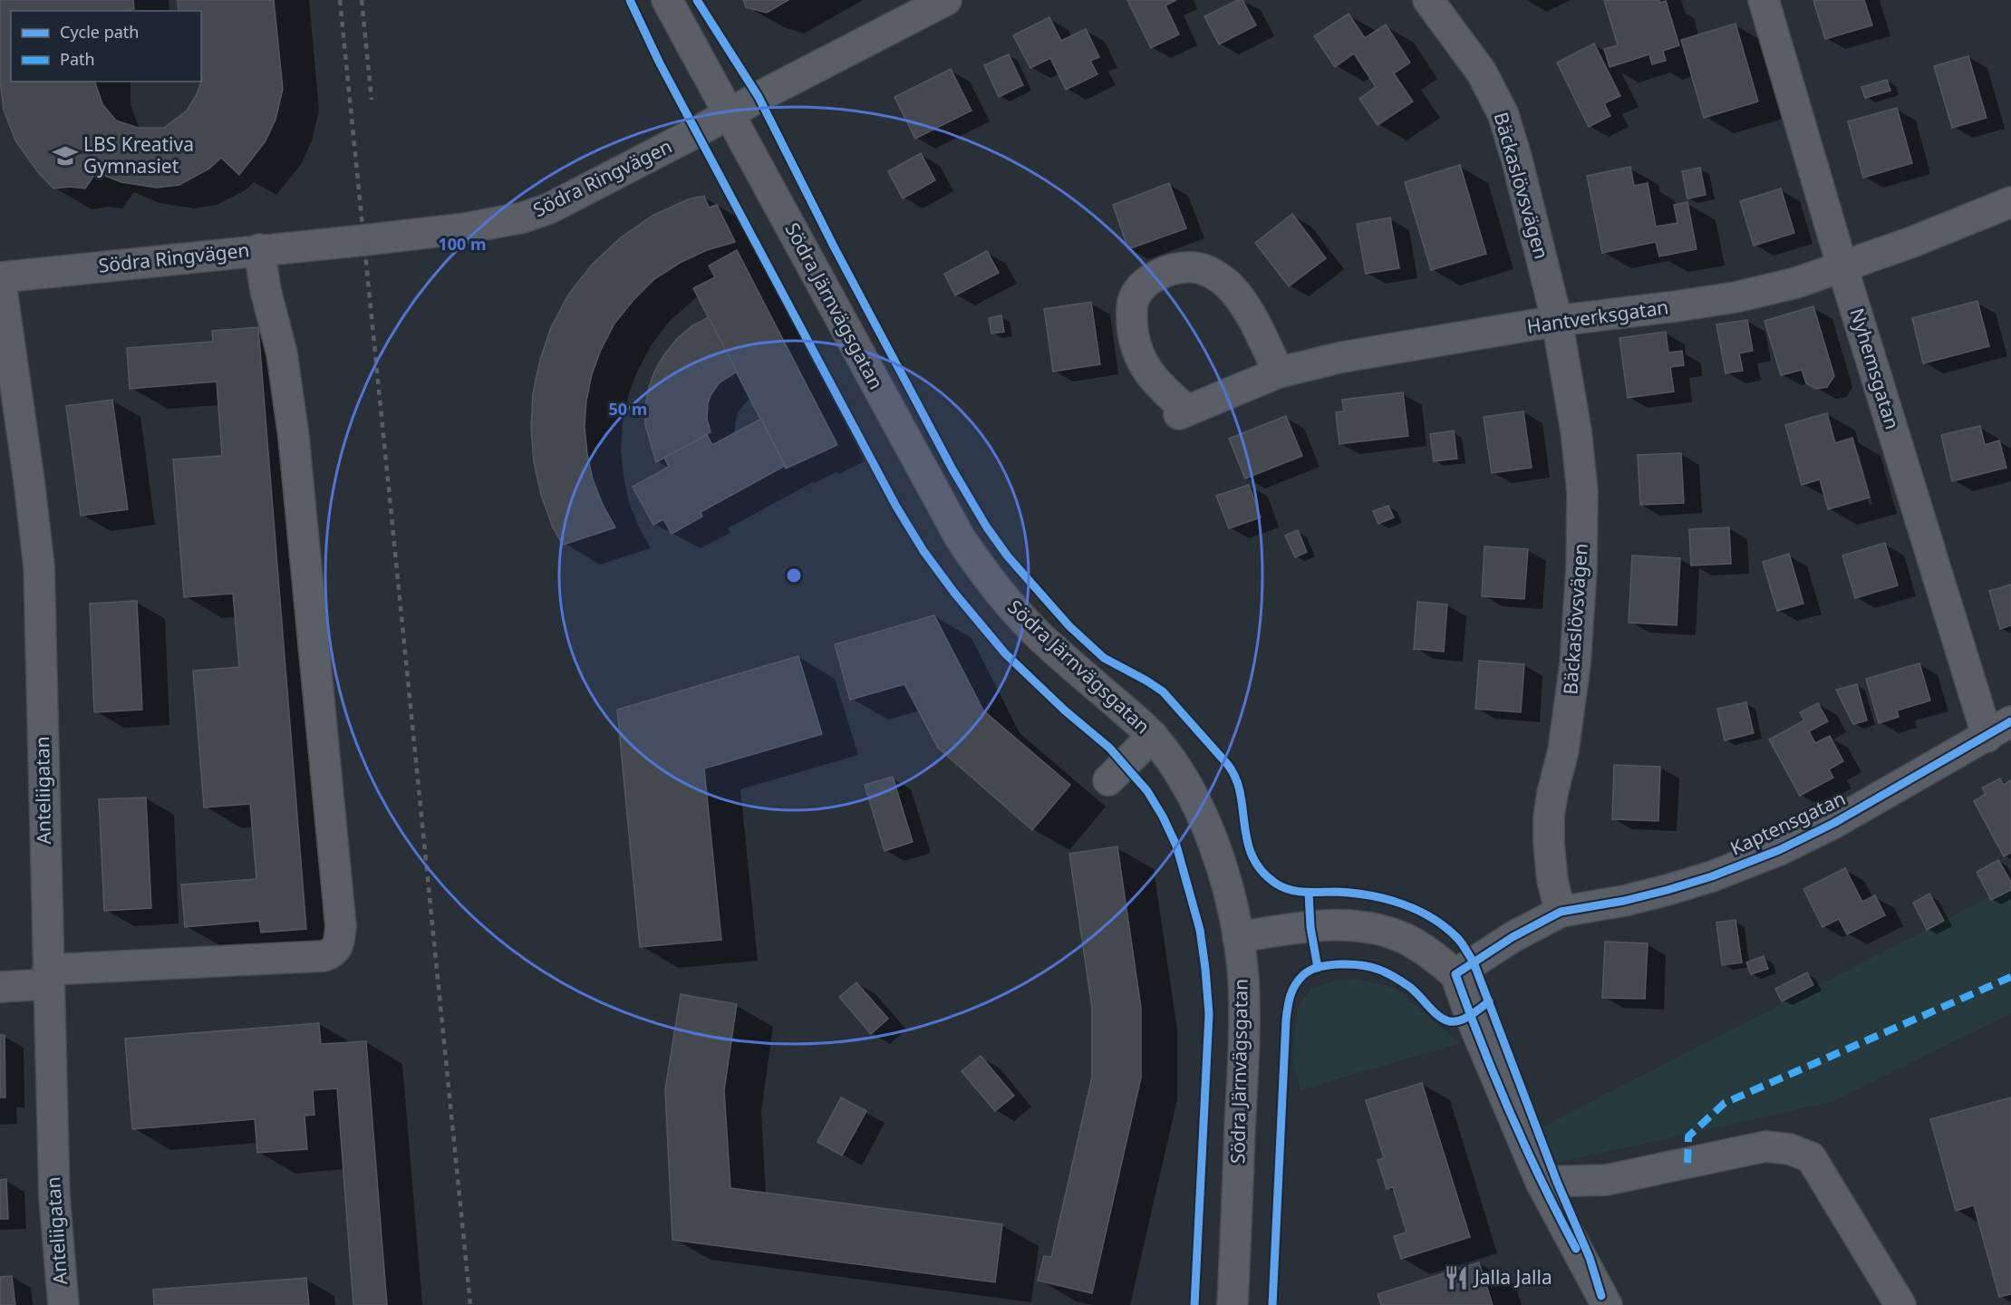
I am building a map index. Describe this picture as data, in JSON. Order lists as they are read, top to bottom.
{
  "streets": {
    "street": [
      "Södra Ringvägen",
      "Bäckaslövsvägen",
      "Södra Järnvägsgatan",
      "Hantverksgatan",
      "Nyhemsgatan",
      "Anteliigatan",
      "Kaptensgatan"
    ]
  },
  "crossings": [
    ["Södra Ringvägen", "Södra Järnvägsgatan"],
    ["Södra Ringvägen", "Anteliigatan"],
    ["Bäckaslövsvägen", "Hantverksgatan"],
    ["Bäckaslövsvägen", "Kaptensgatan"],
    ["Hantverksgatan", "Nyhemsgatan"],
    ["Nyhemsgatan", "Kaptensgatan"]
  ],
  "places": {
    "school or university": ["LBS Kreativa Gymnasiet"],
    "restaurant": ["Jalla Jalla"]
  },
  "legend": ["Cycle path", "Path"],
  "rings": ["100 m", "50 m"]
}
